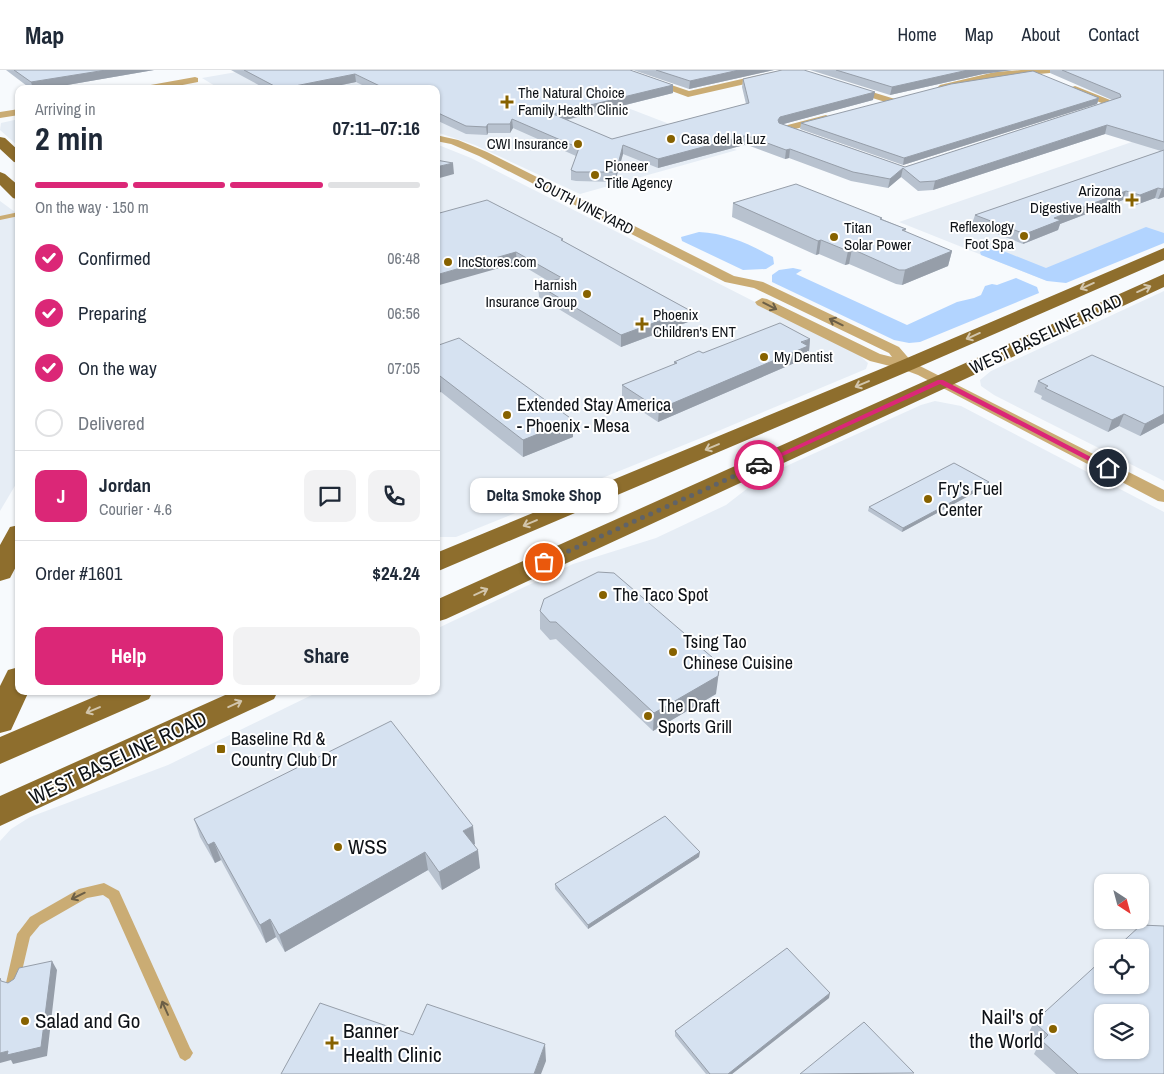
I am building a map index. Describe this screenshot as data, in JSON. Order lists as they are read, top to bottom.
{
  "streets": {
    "main road": ["WEST BASELINE ROAD"],
    "street": ["SOUTH VINEYARD"]
  },
  "crossings": [
    ["SOUTH VINEYARD", "WEST BASELINE ROAD"]
  ],
  "places": {
    "health": [
      "The Natural Choice Family Health Clinic",
      "Arizona Digestive Health",
      "Phoenix Children's ENT",
      "Banner Health Clinic"
    ],
    "other": [
      "Casa del la Luz",
      "CWI Insurance",
      "Pioneer Title Agency",
      "Reflexology Foot Spa",
      "Titan Solar Power",
      "IncStores.com",
      "Harnish Insurance Group",
      "My Dentist",
      "Extended Stay America - Phoenix - Mesa",
      "Fry's Fuel Center",
      "Delta Smoke Shop",
      "The Taco Spot",
      "Tsing Tao Chinese Cuisine",
      "The Draft Sports Grill",
      "WSS",
      "Salad and Go",
      "Nail's of the World"
    ],
    "transit": ["Baseline Rd & Country Club Dr"]
  },
  "north": "bottom right",
  "page": {
    "header": "Map",
    "nav": [
      "Home",
      "Map",
      "About",
      "Contact"
    ],
    "heading": ["2 min", "Arriving in", "07:11–07:16"],
    "panel": [
      "Jordan",
      "Courier · 4.6",
      "Order #1601",
      "$24.24"
    ],
    "bar": "On the way · 150 m",
    "list": [
      ["Confirmed", "06:48"],
      ["Preparing", "06:56"],
      ["On the way", "07:05"],
      "Delivered"
    ],
    "round": "J",
    "bubble": "Delta Smoke Shop",
    "buttons": ["Help", "Share"]
  }
}
